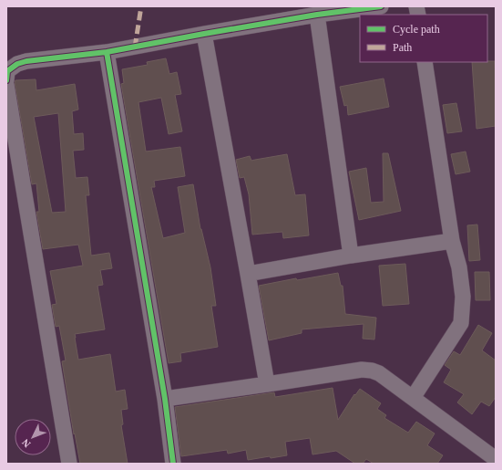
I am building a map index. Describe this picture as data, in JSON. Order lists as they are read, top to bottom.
{
  "legend": ["Cycle path", "Path"],
  "north": "bottom left"
}
